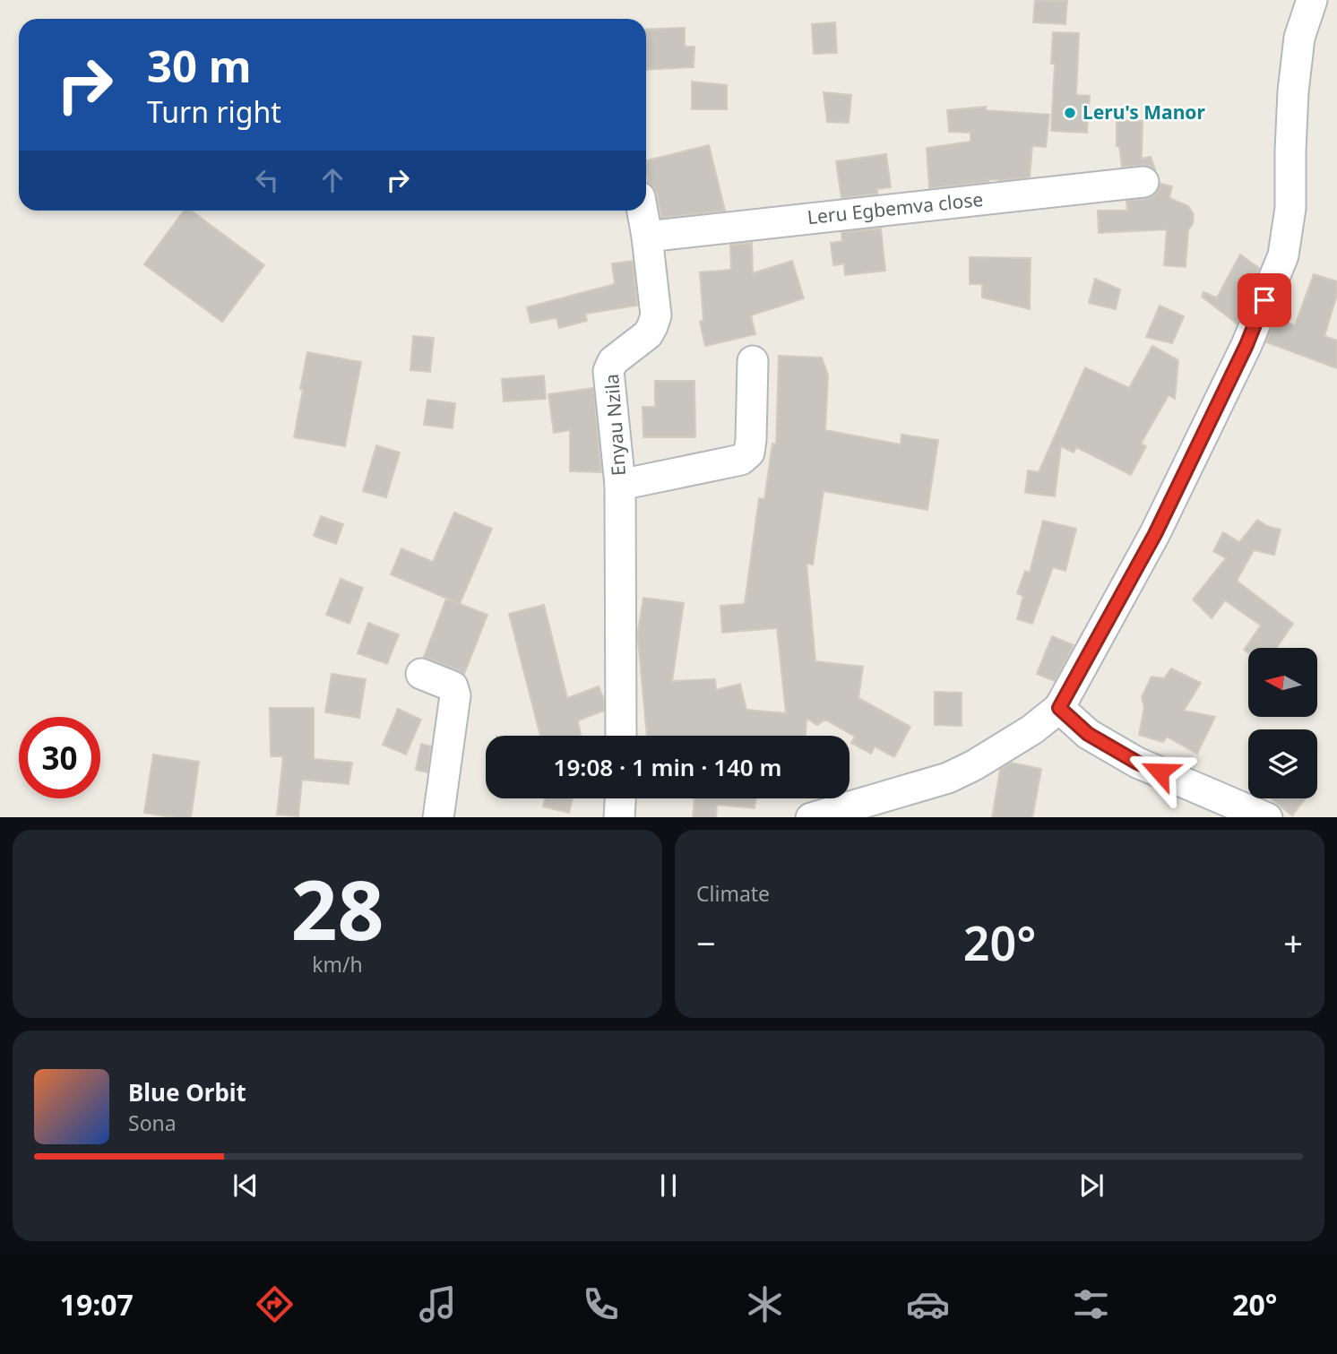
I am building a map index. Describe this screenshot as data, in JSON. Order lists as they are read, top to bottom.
{
  "streets": {
    "street": ["Leru Egbemva close", "Enyau Nzila"]
  },
  "crossings": [
    ["Leru Egbemva close", "Enyau Nzila"]
  ],
  "places": ["Leru's Manor"],
  "north": "left",
  "page": {
    "turn": ["30 m", "Turn right"],
    "limit": "30",
    "trip": "19:08 · 1 min · 140 m",
    "tile": [
      ["28", "km/h"],
      "Climate"
    ],
    "heat": ["−", "20°", "+"],
    "song": ["Blue Orbit", "Sona"],
    "tabs": ["19:07", "20°"]
  }
}
